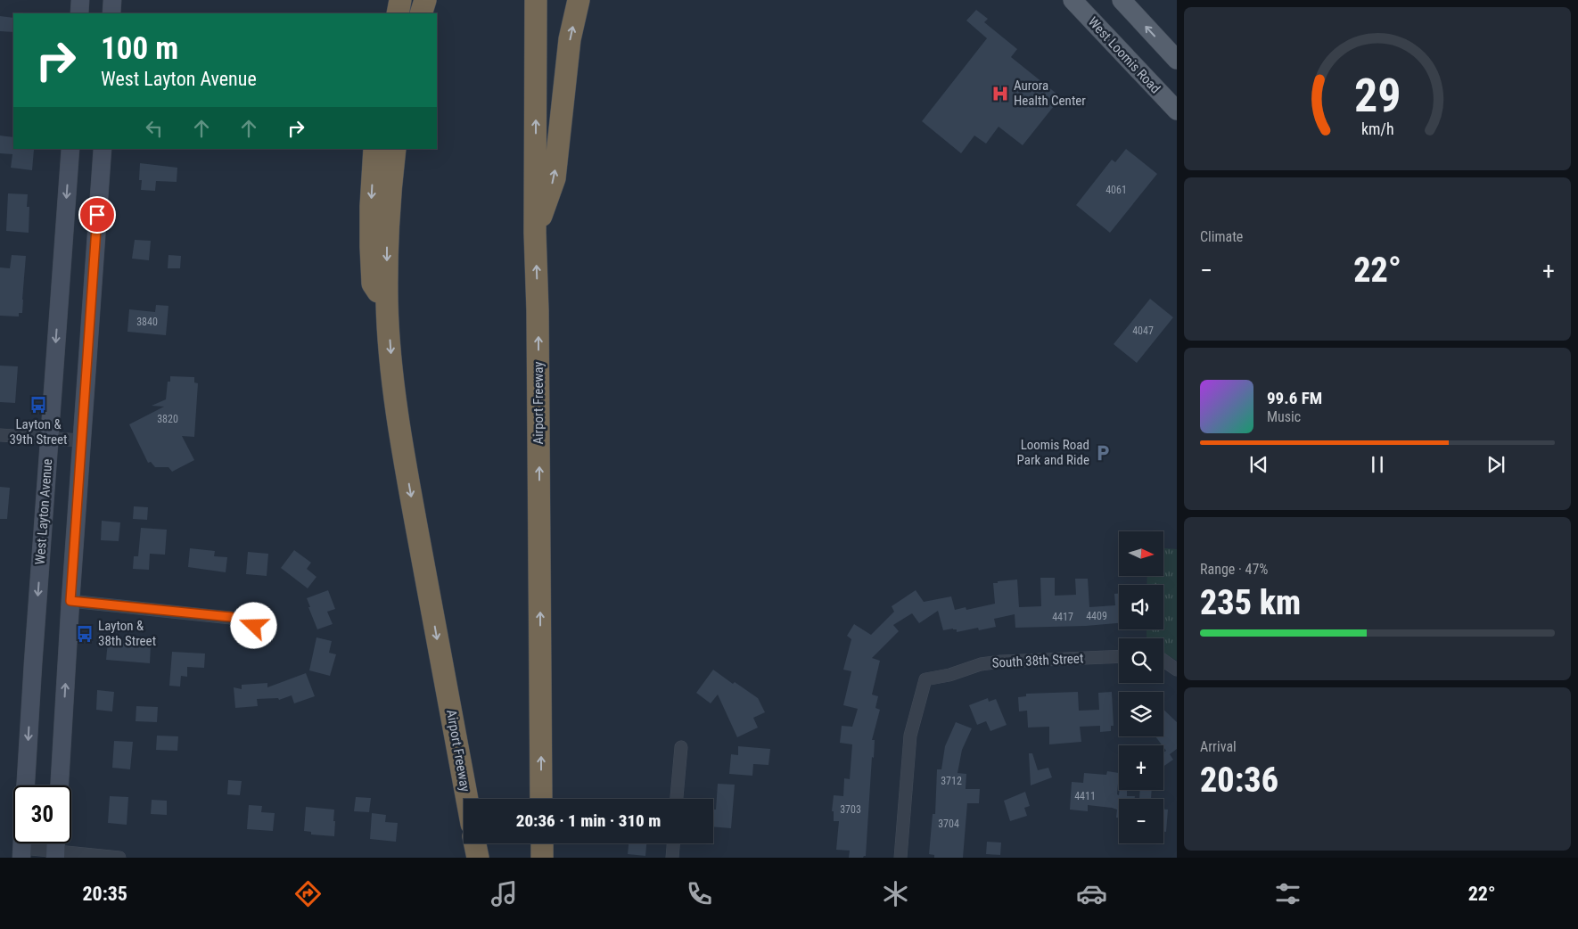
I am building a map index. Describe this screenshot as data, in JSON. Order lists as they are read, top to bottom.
{
  "streets": {
    "highway": ["Airport Freeway"],
    "main road": ["West Loomis Road", "West Layton Avenue"],
    "street": ["South 38th Street"]
  },
  "places": {
    "hospital": ["Aurora Health Center"],
    "bus stop": ["Layton & 39th Street", "Layton & 38th Street"],
    "parking": ["Loomis Road Park and Ride"]
  },
  "house_numbers": [
    "4061",
    "3840",
    "4047",
    "3820",
    "4409",
    "4417",
    "3712",
    "4411",
    "3703",
    "3704"
  ],
  "north": "right",
  "page": {
    "turn": ["100 m", "West Layton Avenue"],
    "tile": [
      "Climate",
      ["Range · 47%", "235 km"],
      ["Arrival", "20:36"]
    ],
    "heat": ["−", "22°", "+"],
    "song": ["99.6 FM", "Music"],
    "map_buttons": ["+", "−"],
    "limit": "30",
    "trip": "20:36 · 1 min · 310 m",
    "tabs": ["20:35", "22°"],
    "gauge": ["29", "km/h"]
  }
}
